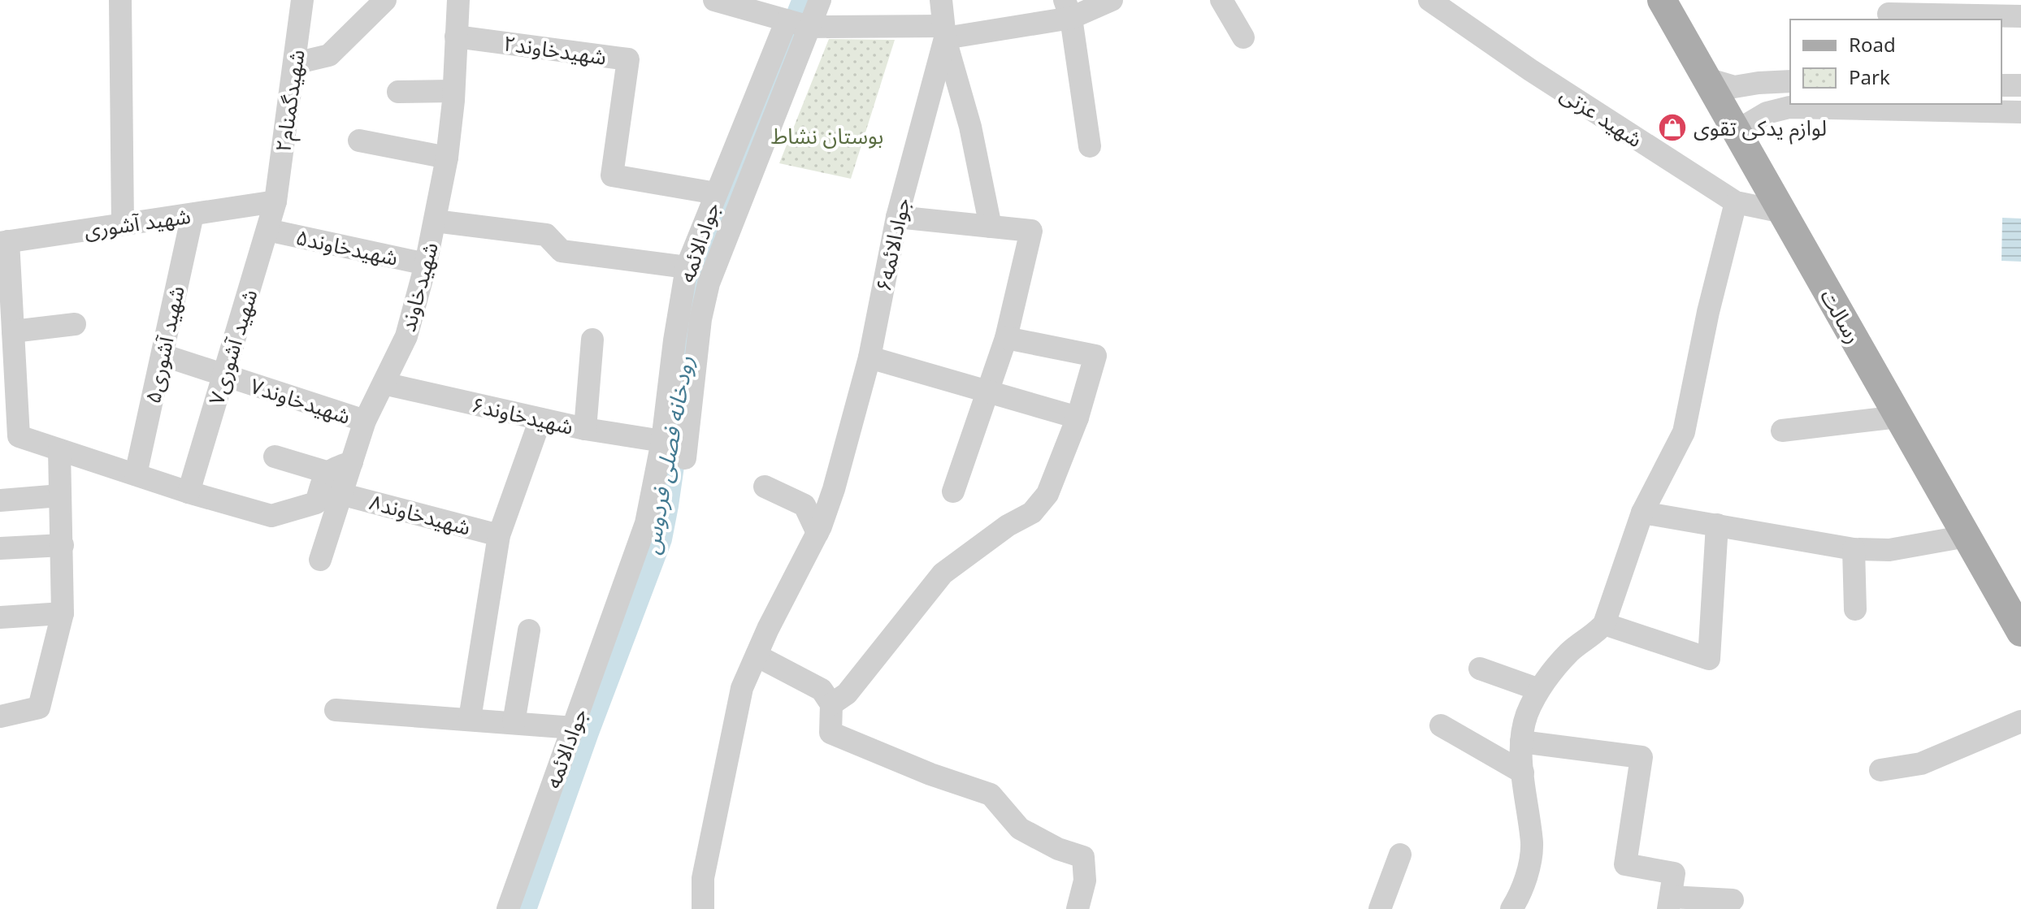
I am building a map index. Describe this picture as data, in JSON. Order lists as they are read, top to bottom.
{
  "streets": {
    "main road": ["رسالت"],
    "street": [
      "شهیدخاوند۲",
      "شهیدگمنام۲",
      "شهید عزتی",
      "شهید آشوری",
      "جوادالائمه",
      "جوادالائمه۶",
      "شهیدخاوند۵",
      "شهیدخاوند",
      "شهید آشوری۵",
      "شهید آشوری۷",
      "شهیدخاوند۷",
      "شهیدخاوند۶",
      "شهیدخاوند۸"
    ]
  },
  "crossings": [
    ["شهیدخاوند۲", "جوادالائمه"],
    ["شهیدخاوند۲", "شهیدخاوند"],
    ["شهیدگمنام۲", "شهید آشوری"],
    ["شهیدگمنام۲", "شهید آشوری۷"],
    ["شهید عزتی", "رسالت"],
    ["شهید آشوری", "شهید آشوری۵"],
    ["شهید آشوری", "شهید آشوری۷"],
    ["جوادالائمه", "شهیدخاوند۶"],
    ["شهیدخاوند۵", "شهیدخاوند"],
    ["شهیدخاوند۵", "شهید آشوری۷"],
    ["شهیدخاوند", "شهیدخاوند۷"],
    ["شهیدخاوند", "شهیدخاوند۶"],
    ["شهیدخاوند", "شهیدخاوند۸"],
    ["شهید آشوری۵", "شهیدخاوند۷"],
    ["شهید آشوری۷", "شهیدخاوند۷"]
  ],
  "water": ["رودخانه فصلی فردوس"],
  "parks": ["بوستان نشاط"],
  "places": {
    "shop": ["لوازم یدکی تقوی"]
  },
  "legend": ["Road", "Park"]
}
